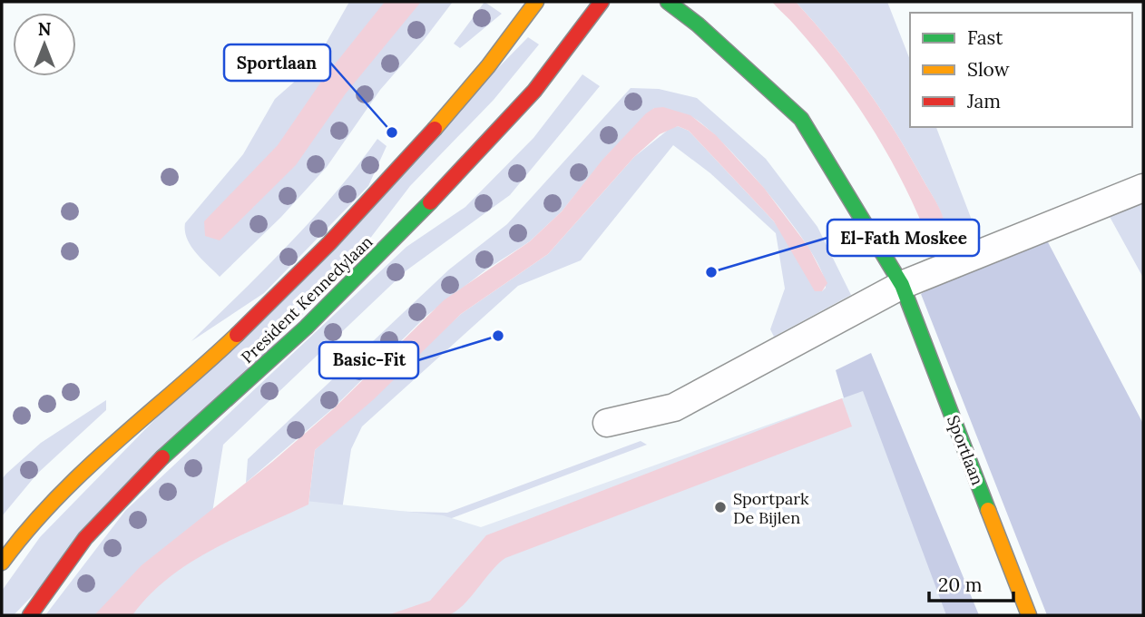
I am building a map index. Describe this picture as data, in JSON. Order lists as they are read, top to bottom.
{
  "streets": {
    "main road": ["President Kennedylaan", "Sportlaan"]
  },
  "places": [
    "Sportlaan",
    "El-Fath Moskee",
    "Basic-Fit",
    "Sportpark De Bijlen"
  ],
  "legend": ["Fast", "Slow", "Jam"],
  "scale_bar": "20 m",
  "north": "top"
}
